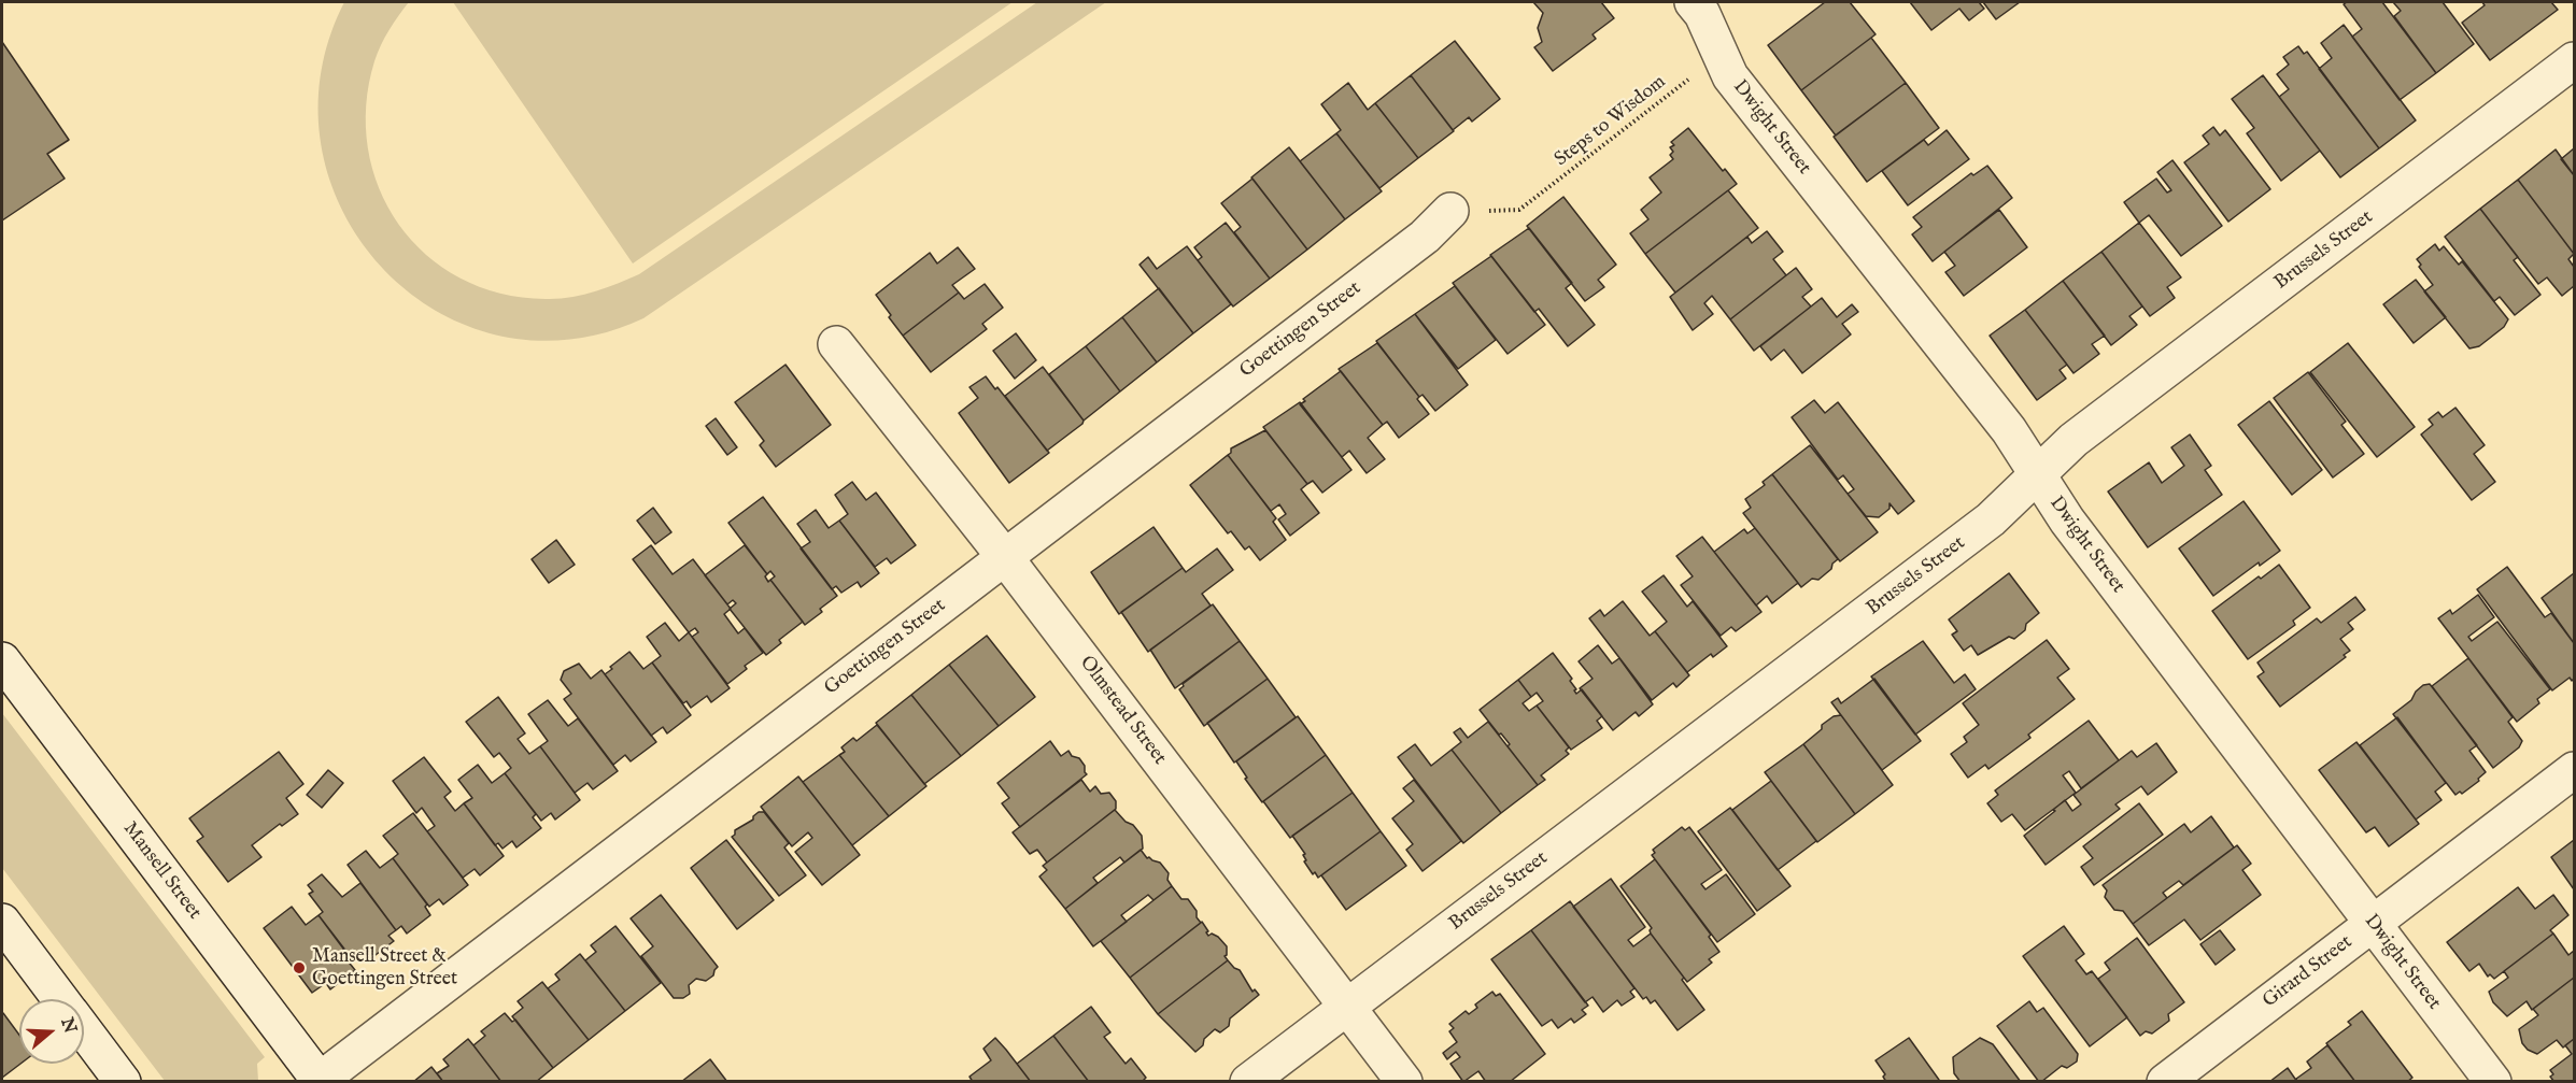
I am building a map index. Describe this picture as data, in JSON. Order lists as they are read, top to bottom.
{
  "streets": {
    "street": [
      "Dwight Street",
      "Brussels Street",
      "Goettingen Street",
      "Olmstead Street",
      "Mansell Street",
      "Girard Street"
    ],
    "path": ["Steps to Wisdom"]
  },
  "crossings": [
    ["Steps to Wisdom", "Dwight Street"],
    ["Dwight Street", "Brussels Street"],
    ["Dwight Street", "Girard Street"],
    ["Brussels Street", "Olmstead Street"],
    ["Goettingen Street", "Olmstead Street"],
    ["Goettingen Street", "Mansell Street"]
  ],
  "places": ["Mansell Street & Goettingen Street"],
  "north": "right"
}
